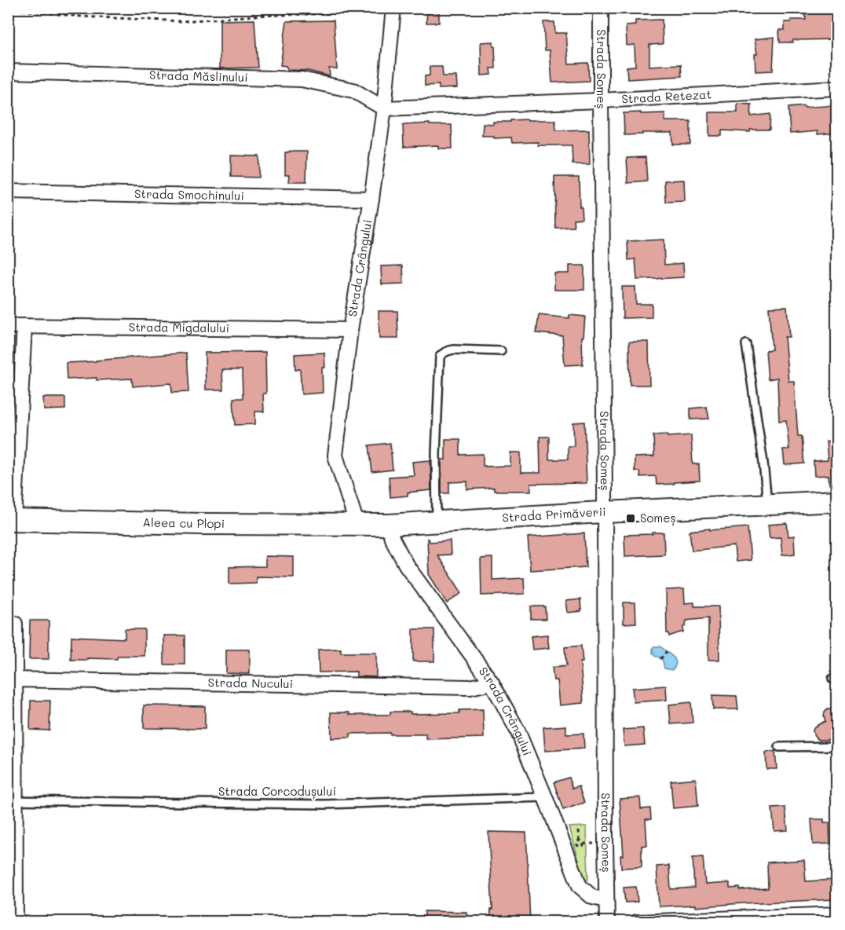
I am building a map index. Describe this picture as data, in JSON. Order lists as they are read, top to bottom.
{
  "streets": {
    "street": [
      "Strada Someș",
      "Strada Măslinului",
      "Strada Retezat",
      "Strada Smochinului",
      "Strada Crângului",
      "Strada Migdalului",
      "Strada Primăverii",
      "Aleea cu Plopi",
      "Strada Nucului"
    ],
    "lane": ["Strada Corcodușului"]
  },
  "crossings": [
    ["Strada Someș", "Strada Retezat"],
    ["Strada Someș", "Strada Crângului"],
    ["Strada Someș", "Strada Primăverii"],
    ["Strada Măslinului", "Strada Retezat"],
    ["Strada Măslinului", "Strada Crângului"],
    ["Strada Retezat", "Strada Crângului"],
    ["Strada Smochinului", "Strada Crângului"],
    ["Strada Crângului", "Strada Migdalului"],
    ["Strada Crângului", "Strada Primăverii"],
    ["Strada Crângului", "Aleea cu Plopi"],
    ["Strada Crângului", "Strada Nucului"],
    ["Strada Crângului", "Strada Corcodușului"],
    ["Strada Primăverii", "Aleea cu Plopi"]
  ],
  "places": {
    "transit": ["Someș"]
  }
}
